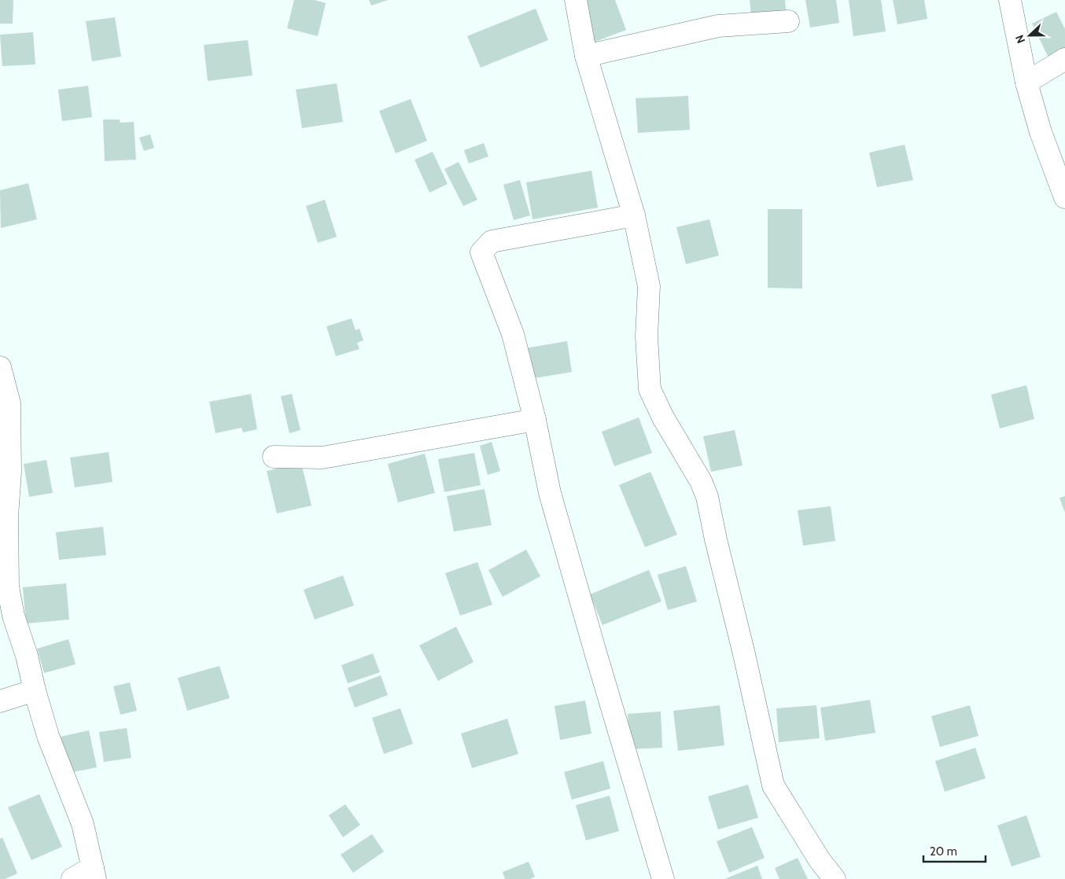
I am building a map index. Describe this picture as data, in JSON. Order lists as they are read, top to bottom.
{
  "scale_bar": "20 m",
  "north": "left"
}
